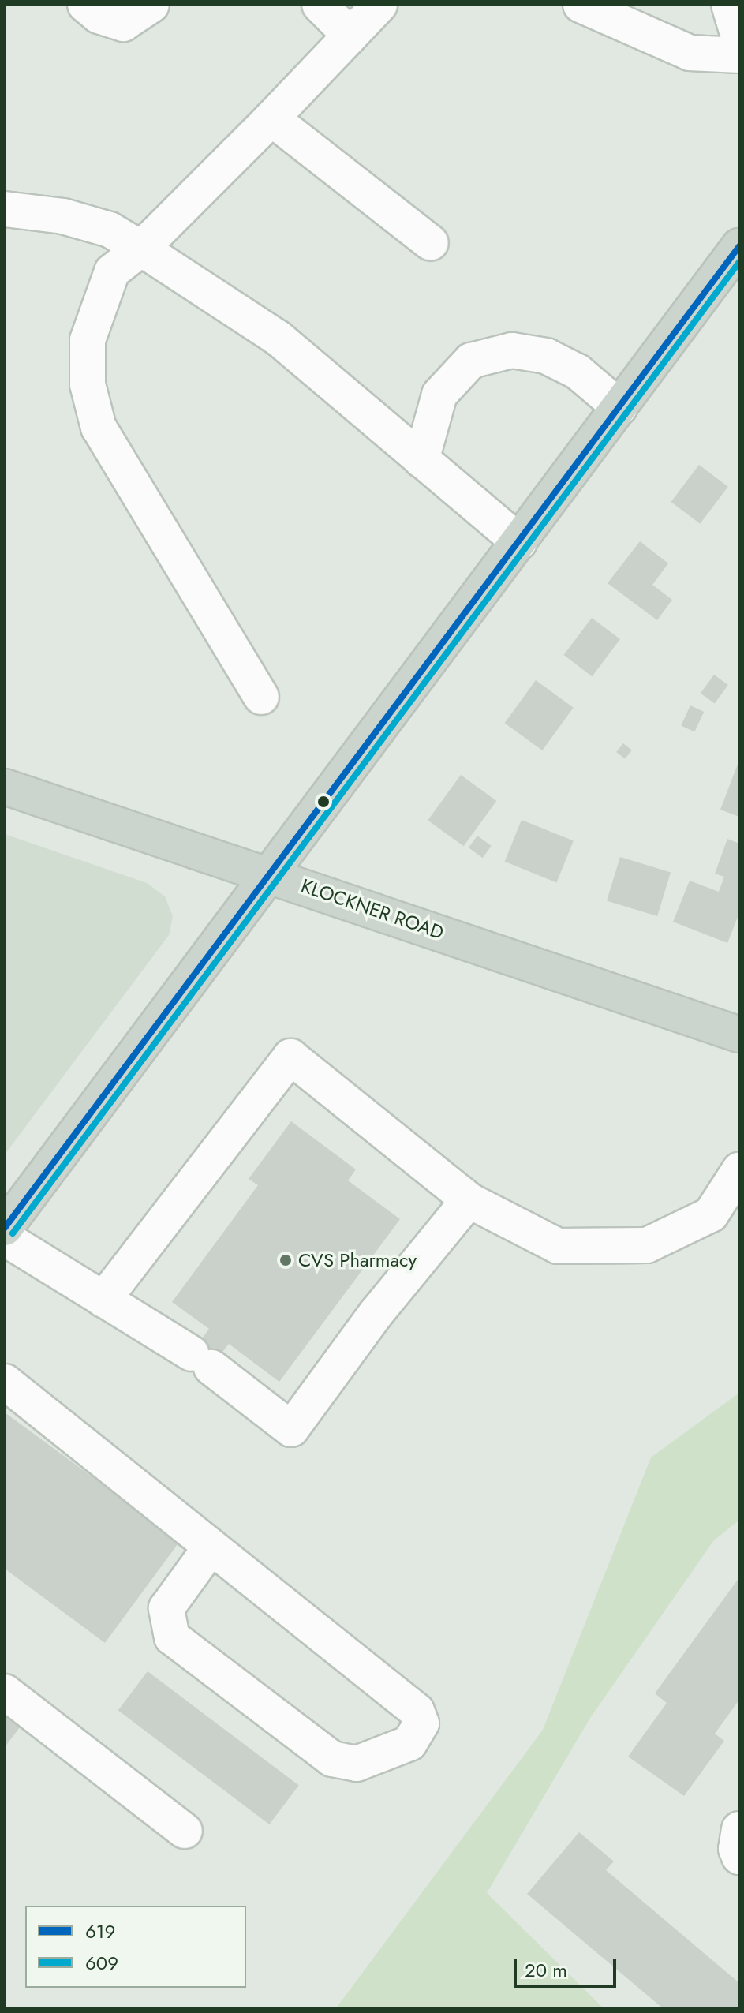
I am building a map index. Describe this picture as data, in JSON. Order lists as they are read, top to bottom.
{
  "streets": {
    "main road": ["KLOCKNER ROAD"]
  },
  "places": ["CVS Pharmacy"],
  "lines": ["transit line 619", "transit line 609"],
  "legend": ["619", "609"],
  "scale_bar": "20 m"
}
